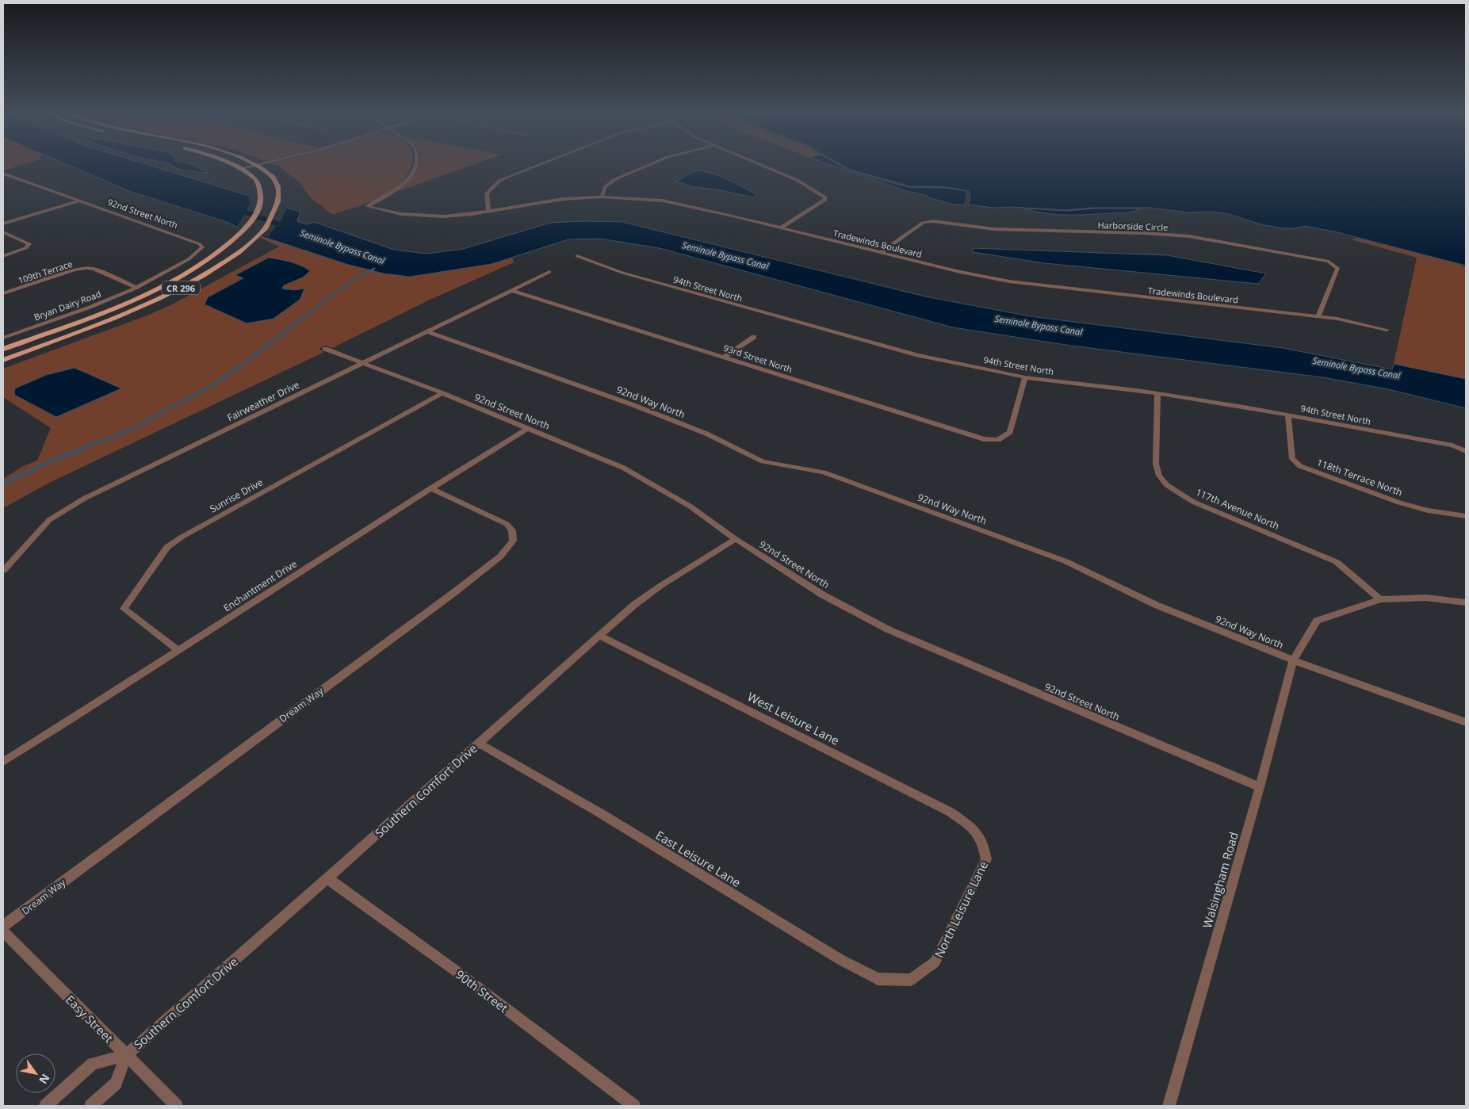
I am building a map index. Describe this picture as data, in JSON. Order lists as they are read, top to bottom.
{
  "streets": {
    "main road": ["CR 296", "Bryan Dairy Road"],
    "street": [
      "92nd Street North",
      "Harborside Circle",
      "Tradewinds Boulevard",
      "109th Terrace",
      "94th Street North",
      "93rd Street North",
      "Fairweather Drive",
      "92nd Way North",
      "118th Terrace North",
      "Sunrise Drive",
      "117th Avenue North",
      "Enchantment Drive",
      "Dream Way",
      "West Leisure Lane",
      "Southern Comfort Drive",
      "East Leisure Lane",
      "Walsingham Road",
      "North Leisure Lane",
      "90th Street",
      "Easy Street"
    ]
  },
  "crossings": [
    ["92nd Street North", "109th Terrace"],
    ["92nd Street North", "Bryan Dairy Road"],
    ["92nd Street North", "Fairweather Drive"],
    ["92nd Street North", "Sunrise Drive"],
    ["92nd Street North", "Enchantment Drive"],
    ["92nd Street North", "Southern Comfort Drive"],
    ["92nd Street North", "Walsingham Road"],
    ["Harborside Circle", "Tradewinds Boulevard"],
    ["109th Terrace", "Bryan Dairy Road"],
    ["CR 296", "Bryan Dairy Road"],
    ["94th Street North", "93rd Street North"],
    ["94th Street North", "118th Terrace North"],
    ["94th Street North", "117th Avenue North"],
    ["93rd Street North", "Fairweather Drive"],
    ["Fairweather Drive", "92nd Way North"],
    ["92nd Way North", "Walsingham Road"],
    ["Sunrise Drive", "Enchantment Drive"],
    ["117th Avenue North", "Walsingham Road"],
    ["Enchantment Drive", "Dream Way"],
    ["West Leisure Lane", "Southern Comfort Drive"],
    ["West Leisure Lane", "North Leisure Lane"],
    ["Southern Comfort Drive", "East Leisure Lane"],
    ["Southern Comfort Drive", "90th Street"],
    ["Southern Comfort Drive", "Easy Street"],
    ["East Leisure Lane", "North Leisure Lane"]
  ],
  "water": ["Seminole Bypass Canal"],
  "north": "bottom right"
}
